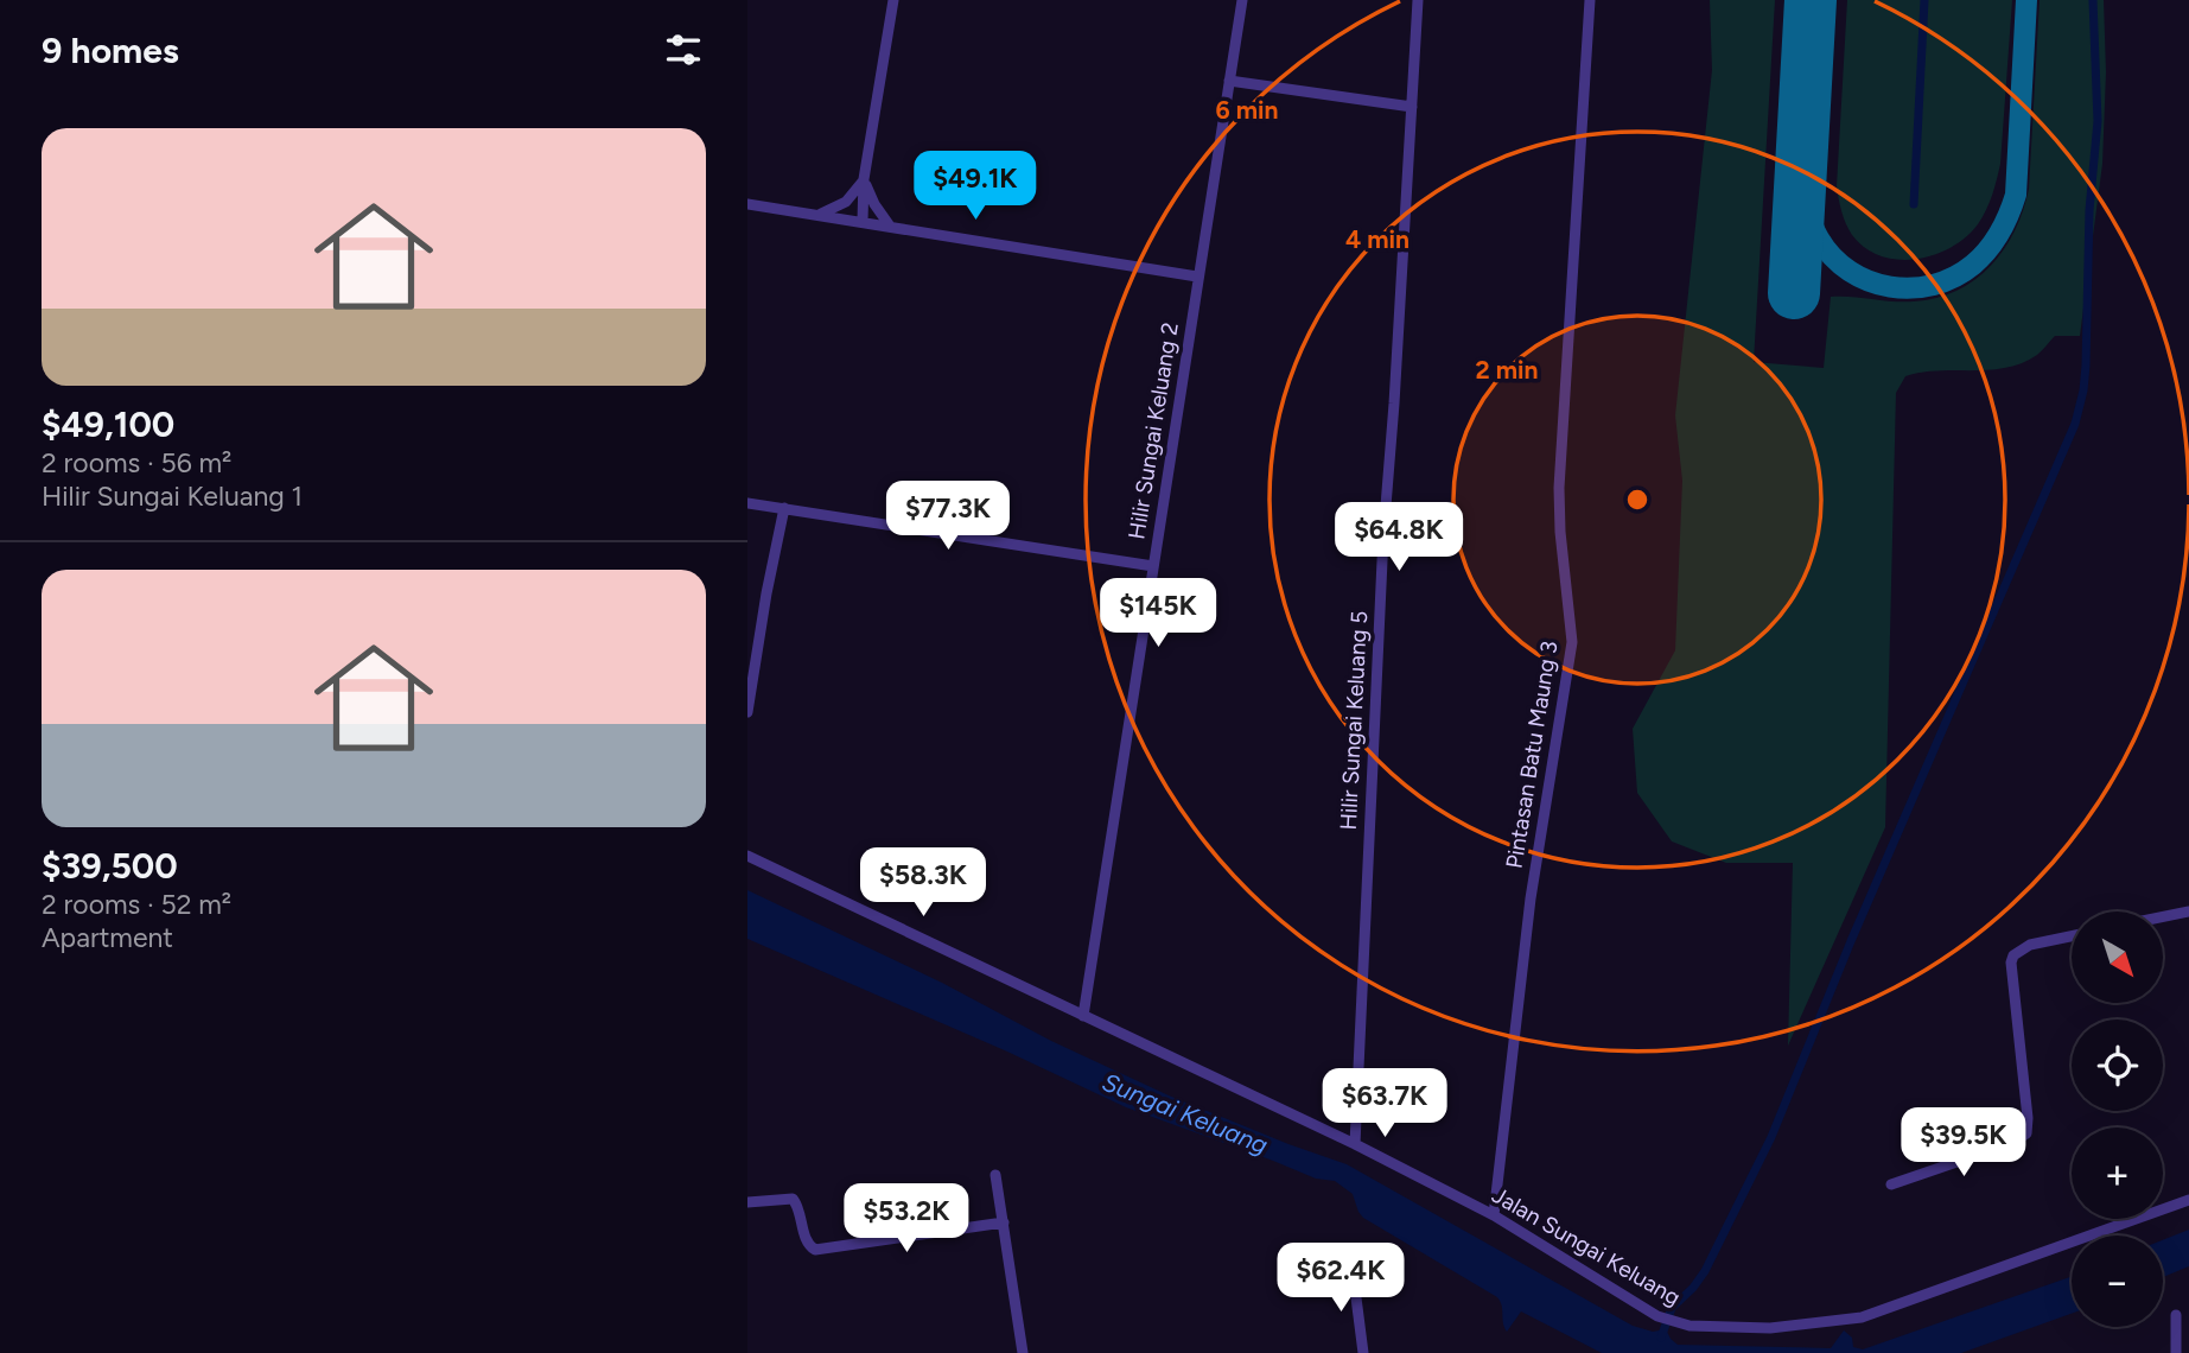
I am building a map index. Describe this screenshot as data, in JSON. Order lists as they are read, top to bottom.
{
  "streets": {
    "street": [
      "Hilir Sungai Keluang 2",
      "Hilir Sungai Keluang 5",
      "Pintasan Batu Maung 3",
      "Jalan Sungai Keluang"
    ]
  },
  "crossings": [
    ["Hilir Sungai Keluang 2", "Jalan Sungai Keluang"],
    ["Hilir Sungai Keluang 5", "Jalan Sungai Keluang"],
    ["Pintasan Batu Maung 3", "Jalan Sungai Keluang"]
  ],
  "water": ["Sungai Keluang"],
  "north": "bottom right",
  "page": {
    "heading": "9 homes",
    "list": [
      {
        "name": "$49,100",
        "note": "2 rooms · 56 m² · Hilir Sungai Keluang 1"
      },
      {
        "name": "$39,500",
        "note": "2 rooms · 52 m² · Apartment"
      }
    ],
    "price": [
      "$49.1K",
      "$77.3K",
      "$64.8K",
      "$145K",
      "$58.3K",
      "$63.7K",
      "$39.5K",
      "$53.2K",
      "$62.4K"
    ],
    "map_buttons": ["+", "−"]
  },
  "rings": ["6 min", "4 min", "2 min"]
}
